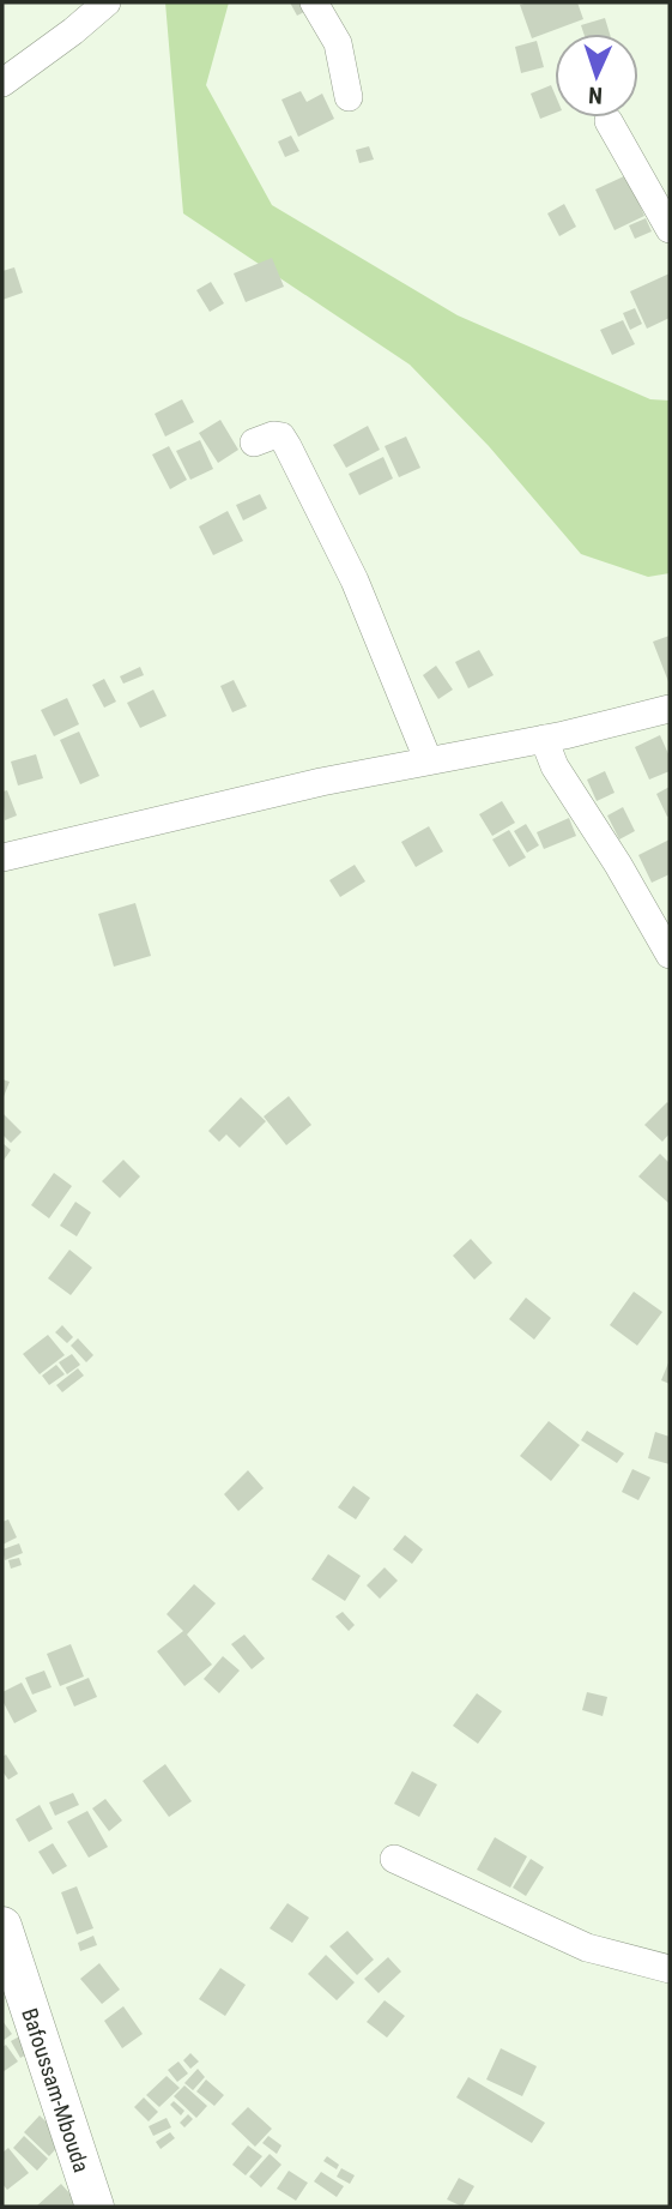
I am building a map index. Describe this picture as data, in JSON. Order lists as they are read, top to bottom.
{
  "streets": {
    "highway": ["Bafoussam-Mbouda"]
  },
  "north": "bottom"
}
